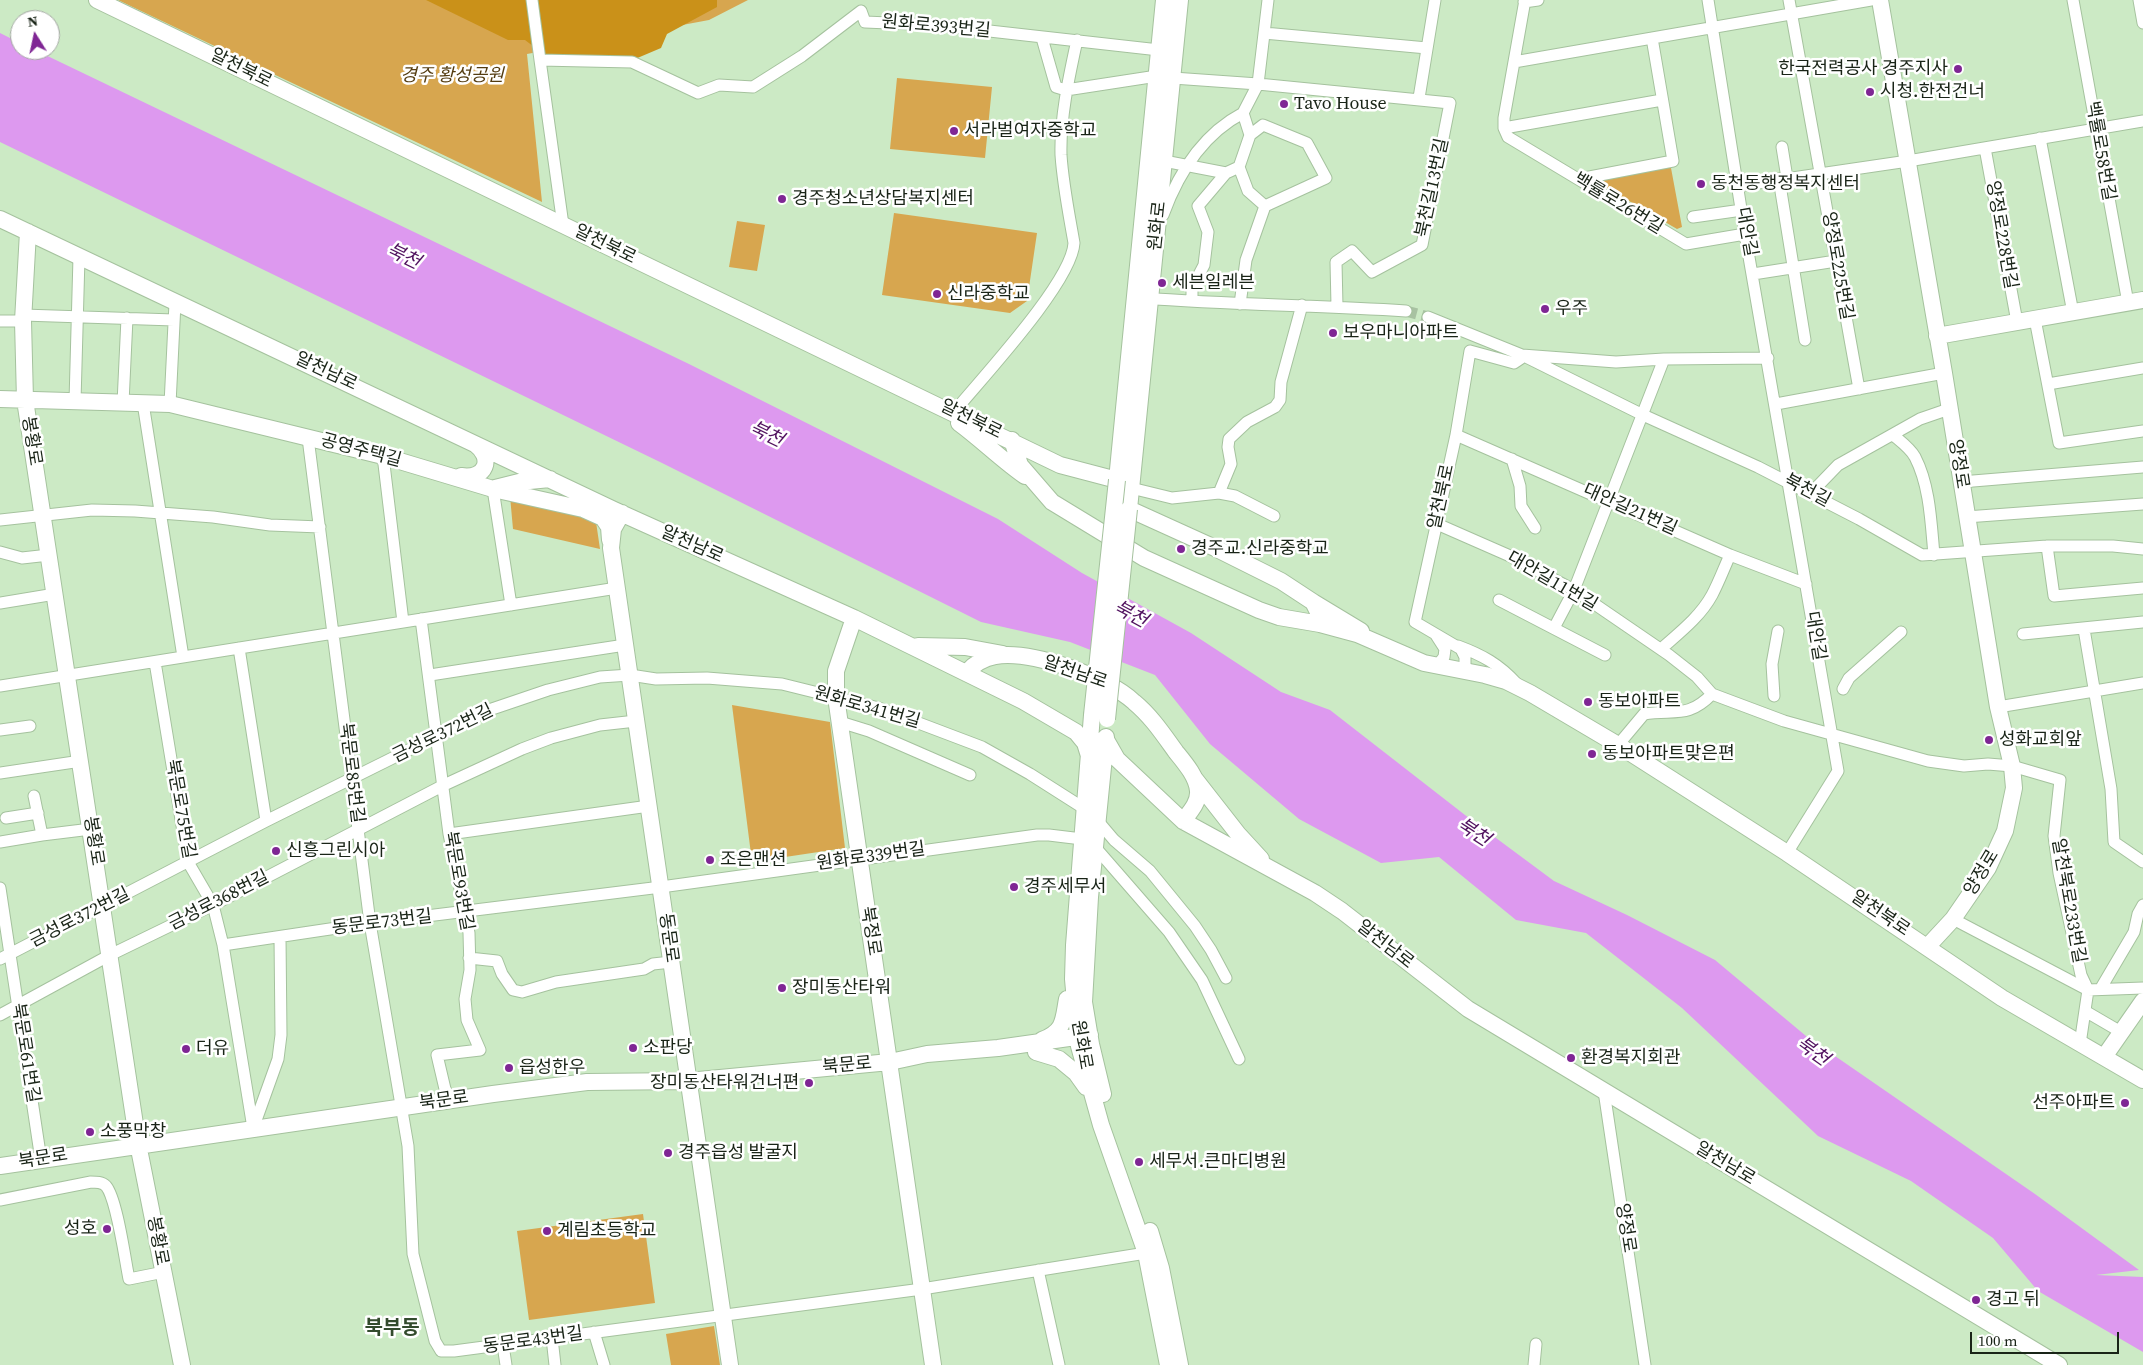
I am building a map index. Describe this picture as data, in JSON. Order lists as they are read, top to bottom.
{
  "streets": {
    "street": [
      "원화로393번길",
      "알천북로",
      "백률로58번길",
      "북천길13번길",
      "백률로26번길",
      "원화로",
      "대안길",
      "양정로228번길",
      "양정로225번길",
      "알천남로",
      "봉황로",
      "공영주택길",
      "양정로",
      "북천길",
      "대안길21번길",
      "대안길11번길",
      "원화로341번길",
      "금성로372번길",
      "북문로85번길",
      "북문로75번길",
      "원화로339번길",
      "북문로93번길",
      "금성로368번길",
      "알천북로233번길",
      "동문로73번길",
      "북정로",
      "동문로",
      "북문로61번길",
      "북문로",
      "동문로43번길"
    ]
  },
  "crossings": [
    ["원화로393번길", "원화로"],
    ["알천북로", "원화로"],
    ["알천북로", "대안길"],
    ["알천북로", "양정로"],
    ["알천북로", "북천길"],
    ["알천북로", "대안길21번길"],
    ["알천북로", "대안길11번길"],
    ["백률로26번길", "대안길"],
    ["원화로", "알천남로"],
    ["원화로", "원화로341번길"],
    ["원화로", "원화로339번길"],
    ["원화로", "북문로"],
    ["원화로", "동문로43번길"],
    ["대안길", "북천길"],
    ["대안길", "대안길21번길"],
    ["대안길", "대안길11번길"],
    ["알천남로", "봉황로"],
    ["알천남로", "양정로"],
    ["알천남로", "북정로"],
    ["알천남로", "동문로"],
    ["봉황로", "공영주택길"],
    ["봉황로", "금성로372번길"],
    ["봉황로", "금성로368번길"],
    ["봉황로", "북문로"],
    ["공영주택길", "북문로85번길"],
    ["공영주택길", "동문로"],
    ["양정로", "북천길"],
    ["양정로", "알천북로233번길"],
    ["원화로341번길", "금성로372번길"],
    ["원화로341번길", "북정로"],
    ["원화로341번길", "동문로"],
    ["금성로372번길", "북문로85번길"],
    ["금성로372번길", "북문로75번길"],
    ["금성로372번길", "북문로93번길"],
    ["금성로372번길", "동문로"],
    ["금성로372번길", "북문로61번길"],
    ["북문로85번길", "금성로368번길"],
    ["북문로85번길", "동문로73번길"],
    ["북문로85번길", "북문로"],
    ["북문로85번길", "동문로43번길"],
    ["북문로75번길", "금성로368번길"],
    ["북문로75번길", "동문로73번길"],
    ["북문로75번길", "북문로"],
    ["원화로339번길", "동문로73번길"],
    ["원화로339번길", "북정로"],
    ["원화로339번길", "동문로"],
    ["북문로93번길", "금성로368번길"],
    ["북문로93번길", "동문로73번길"],
    ["북문로93번길", "북문로"],
    ["금성로368번길", "동문로"],
    ["금성로368번길", "북문로61번길"],
    ["동문로73번길", "동문로"],
    ["북정로", "북문로"],
    ["북정로", "동문로43번길"],
    ["동문로", "북문로"],
    ["동문로", "동문로43번길"],
    ["북문로61번길", "북문로"],
    ["북문로", "동문로43번길"]
  ],
  "districts": ["북부동"],
  "water": ["북천"],
  "parks": ["경주 황성공원"],
  "places": [
    "한국전력공사 경주지사",
    "시청.한전건너",
    "Tavo House",
    "서라벌여자중학교",
    "동천동행정복지센터",
    "경주청소년상담복지센터",
    "세븐일레븐",
    "신라중학교",
    "우주",
    "보우마니아파트",
    "경주교.신라중학교",
    "동보아파트",
    "성화교회앞",
    "동보아파트맞은편",
    "신흥그린시아",
    "조은맨션",
    "경주세무서",
    "장미동산타워",
    "소판당",
    "더유",
    "환경복지회관",
    "읍성한우",
    "장미동산타워건너편",
    "선주아파트",
    "소풍막창",
    "경주읍성 발굴지",
    "세무서.큰마디병원",
    "성호",
    "계림초등학교",
    "경고 뒤"
  ],
  "scale_bar": "100 m",
  "north": "top"
}
